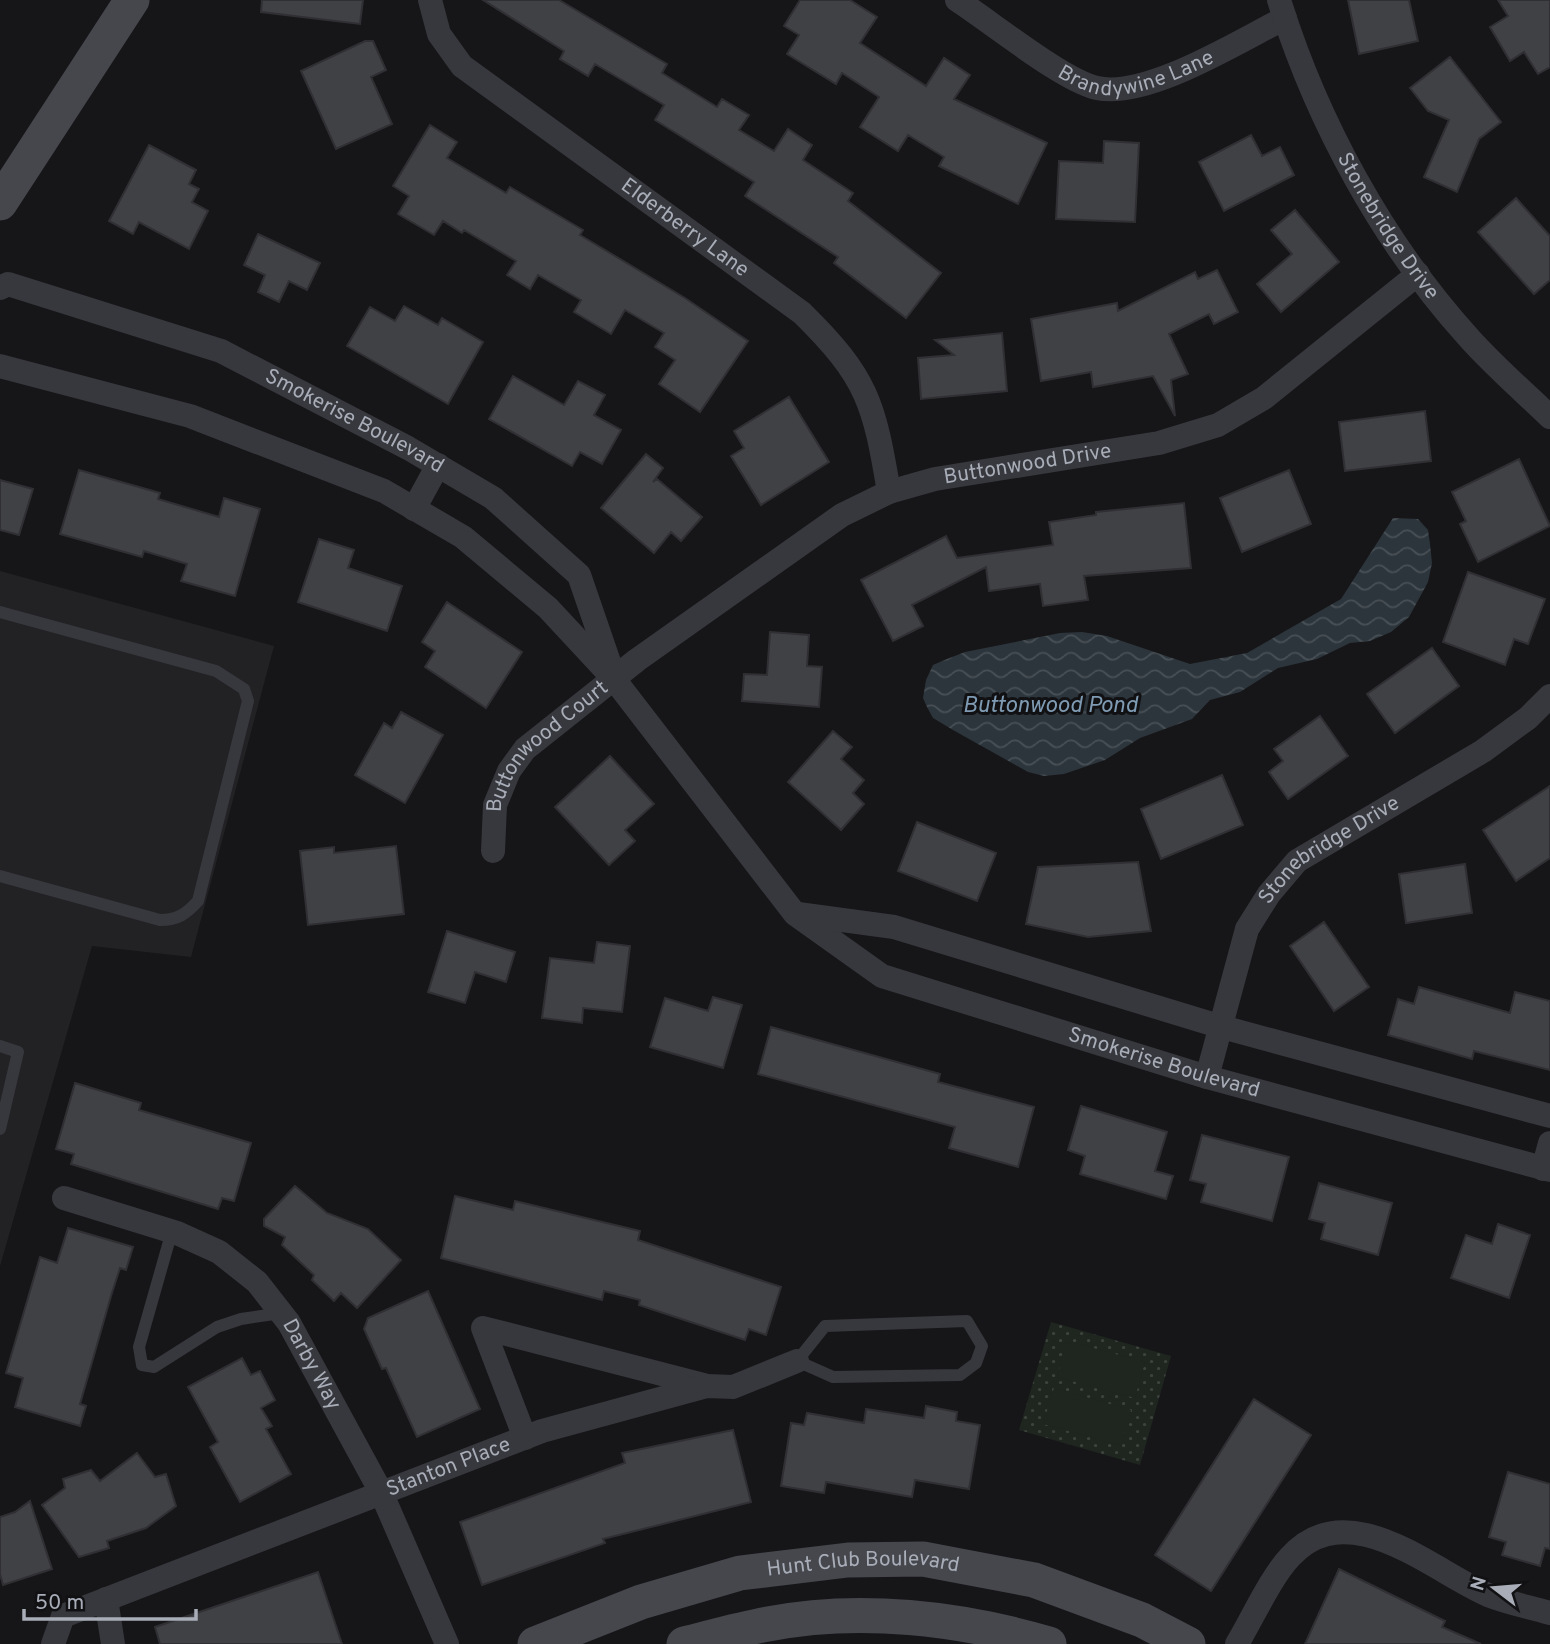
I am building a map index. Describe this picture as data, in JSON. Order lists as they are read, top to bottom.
{
  "streets": {
    "street": [
      "Brandywine Lane",
      "Stonebridge Drive",
      "Elderberry Lane",
      "Smokerise Boulevard",
      "Buttonwood Drive",
      "Buttonwood Court",
      "Darby Way",
      "Stanton Place",
      "Hunt Club Boulevard"
    ]
  },
  "crossings": [
    ["Brandywine Lane", "Stonebridge Drive"],
    ["Stonebridge Drive", "Smokerise Boulevard"],
    ["Stonebridge Drive", "Buttonwood Drive"],
    ["Elderberry Lane", "Buttonwood Drive"],
    ["Smokerise Boulevard", "Buttonwood Court"],
    ["Buttonwood Drive", "Buttonwood Court"],
    ["Darby Way", "Stanton Place"]
  ],
  "water": ["Buttonwood Pond"],
  "scale_bar": "50 m",
  "north": "left"
}
